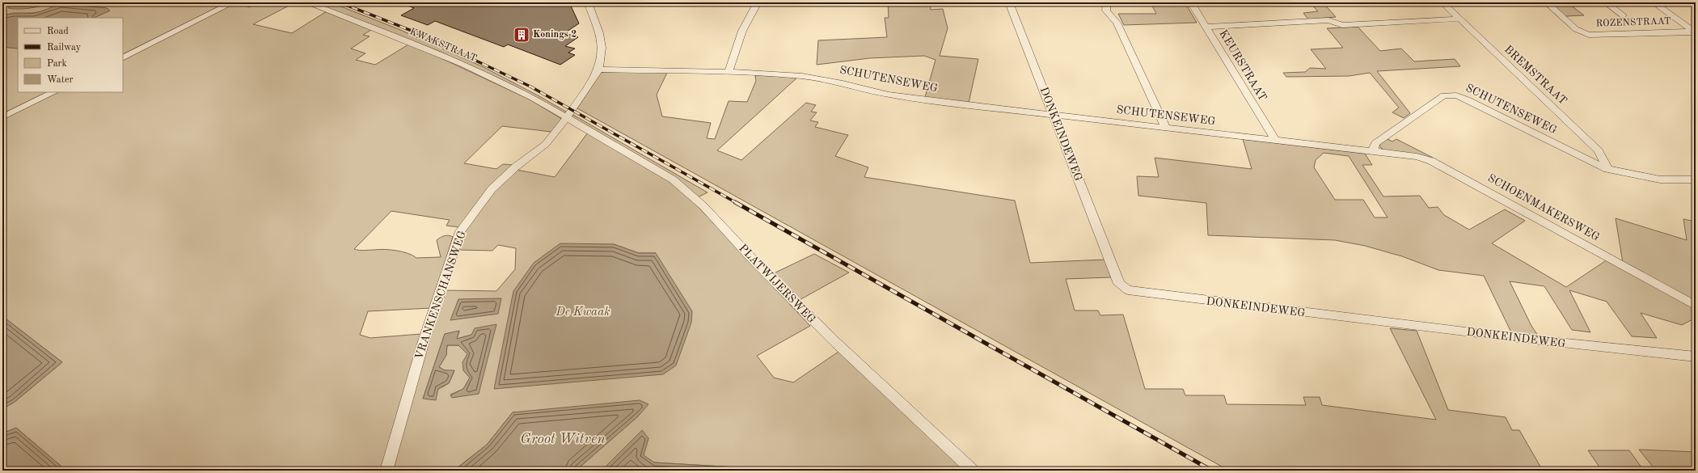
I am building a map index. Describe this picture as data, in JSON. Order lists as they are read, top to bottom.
{
  "streets": {
    "street": [
      "ROZENSTRAAT",
      "KWAKSTRAAT",
      "KEURSTRAAT",
      "BREMSTRAAT",
      "SCHUTENSEWEG",
      "DONKEINDEWEG",
      "SCHOENMAKERSWEG",
      "PLATWIJERSWEG",
      "VRANKENSCHANSWEG"
    ]
  },
  "crossings": [
    ["KWAKSTRAAT", "PLATWIJERSWEG"],
    ["KWAKSTRAAT", "VRANKENSCHANSWEG"],
    ["KEURSTRAAT", "SCHUTENSEWEG"],
    ["BREMSTRAAT", "SCHUTENSEWEG"],
    ["SCHUTENSEWEG", "DONKEINDEWEG"],
    ["SCHUTENSEWEG", "SCHOENMAKERSWEG"],
    ["SCHUTENSEWEG", "VRANKENSCHANSWEG"],
    ["PLATWIJERSWEG", "VRANKENSCHANSWEG"]
  ],
  "water": ["De Kwaak", "Groot Witven"],
  "places": {
    "building": ["Konings 2"]
  },
  "legend": [
    "Road",
    "Railway",
    "Park",
    "Water"
  ]
}
